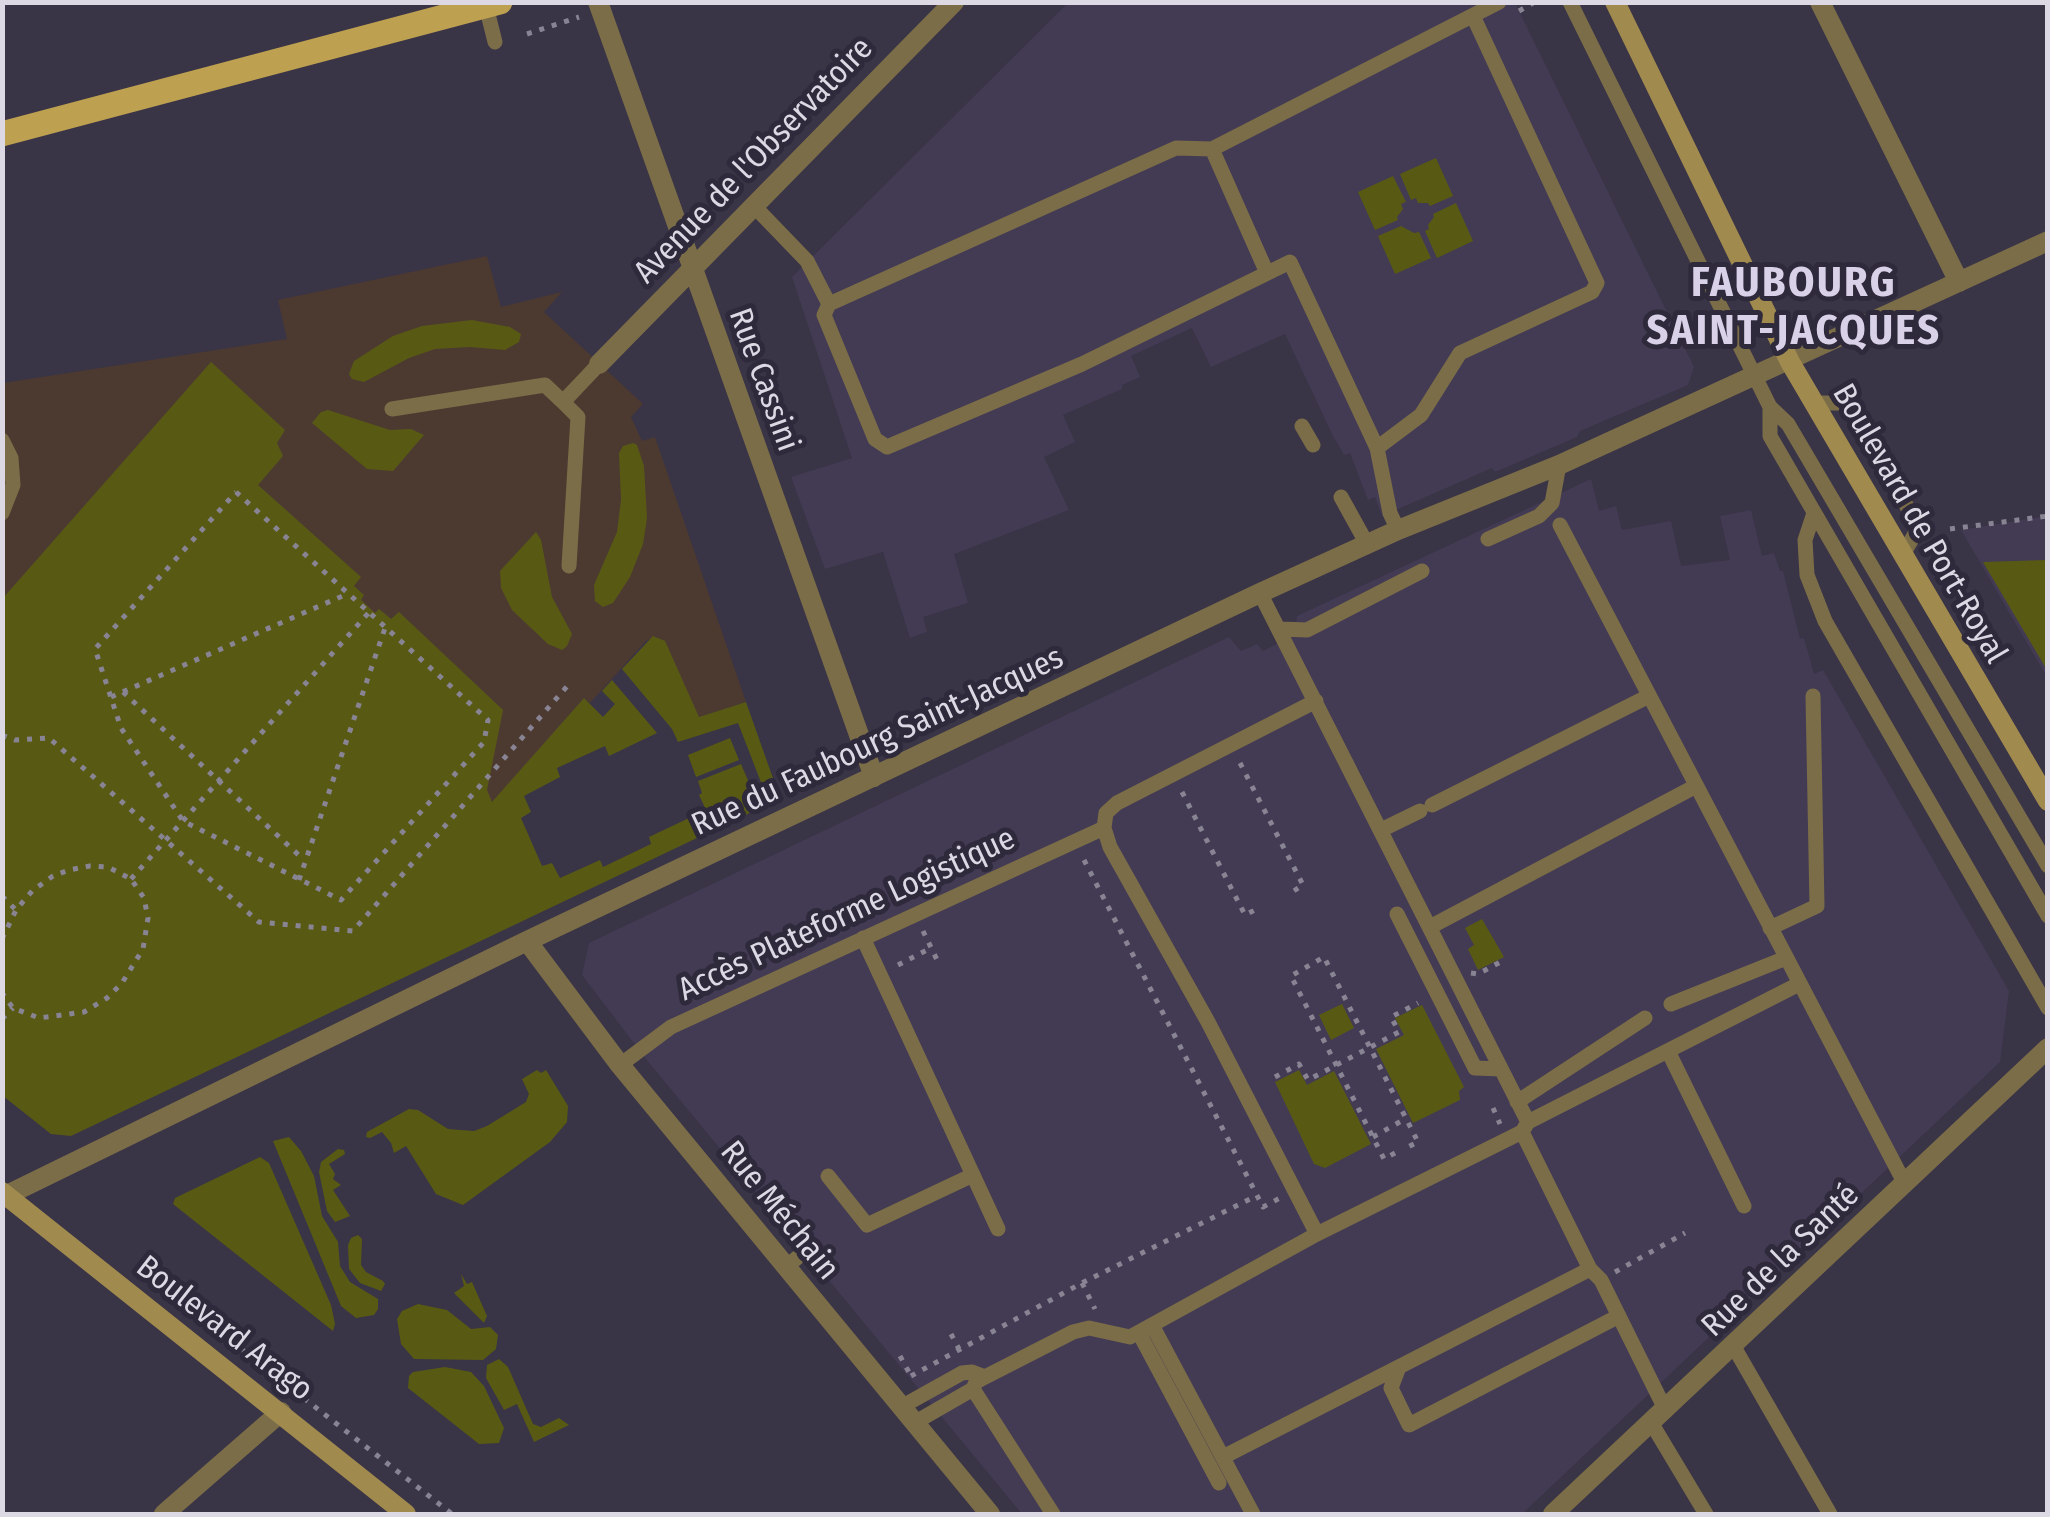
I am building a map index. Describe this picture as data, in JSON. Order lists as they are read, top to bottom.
{
  "streets": {
    "main road": ["Boulevard de Port-Royal", "Boulevard Arago"],
    "street": [
      "Avenue de l'Observatoire",
      "Rue Cassini",
      "Rue du Faubourg Saint-Jacques",
      "Rue Méchain",
      "Rue de la Santé"
    ],
    "lane": ["Accès Plateforme Logistique"]
  },
  "crossings": [
    ["Avenue de l'Observatoire", "Rue Cassini"],
    ["Rue Cassini", "Rue du Faubourg Saint-Jacques"],
    ["Boulevard de Port-Royal", "Rue du Faubourg Saint-Jacques"],
    ["Rue du Faubourg Saint-Jacques", "Rue Méchain"],
    ["Rue du Faubourg Saint-Jacques", "Boulevard Arago"],
    ["Accès Plateforme Logistique", "Rue Méchain"]
  ],
  "districts": ["FAUBOURG SAINT-JACQUES"]
}
